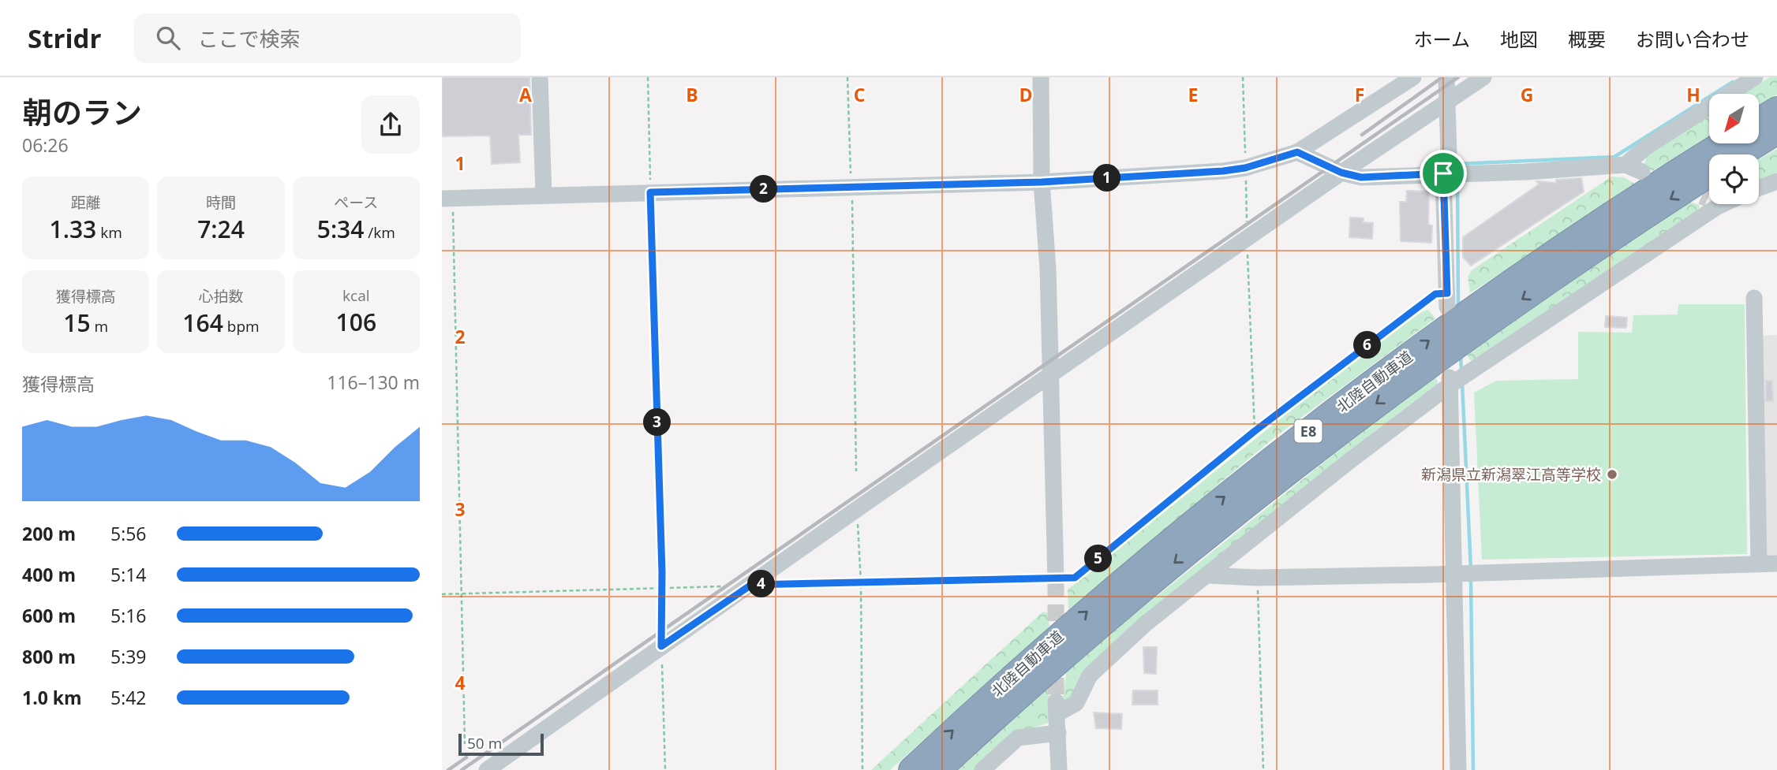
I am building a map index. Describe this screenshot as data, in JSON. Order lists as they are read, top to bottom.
{
  "streets": {
    "highway": ["北陸自動車道", "E8"]
  },
  "places": ["新潟県立新潟翠江高等学校"],
  "scale_bar": "50 m",
  "north": "bottom left",
  "page": {
    "header": "Stridr",
    "search": "ここで検索",
    "nav": [
      "ホーム",
      "地図",
      "概要",
      "お問い合わせ"
    ],
    "heading": ["朝のラン", "06:26"],
    "pins": [
      "1",
      "2",
      "6",
      "3",
      "5",
      "4"
    ],
    "stats": [
      ["距離", "1.33 km"],
      ["時間", "7:24"],
      ["ペース", "5:34 /km"],
      ["獲得標高", "15 m"],
      ["心拍数", "164 bpm"],
      ["kcal", "106"]
    ],
    "chart": ["獲得標高", "116–130 m"],
    "list": [
      {
        "name": "200 m",
        "note": "5:56"
      },
      {
        "name": "400 m",
        "note": "5:14"
      },
      {
        "name": "600 m",
        "note": "5:16"
      },
      {
        "name": "800 m",
        "note": "5:39"
      },
      {
        "name": "1.0 km",
        "note": "5:42"
      }
    ],
    "scale": "50 m"
  },
  "grid": {
    "columns": [
      "A",
      "B",
      "C",
      "D",
      "E",
      "F",
      "G",
      "H"
    ],
    "rows": [
      "1",
      "2",
      "3",
      "4"
    ]
  }
}
